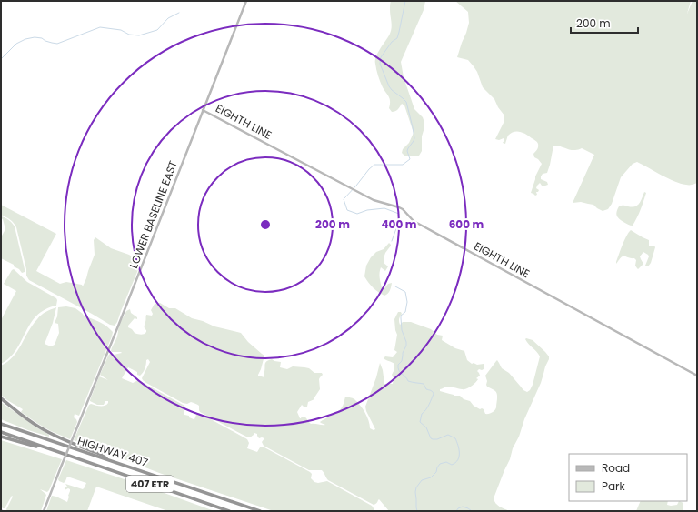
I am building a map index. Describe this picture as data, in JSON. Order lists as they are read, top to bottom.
{
  "streets": {
    "highway": ["HIGHWAY 407", "407 ETR"],
    "street": ["EIGHTH LINE", "LOWER BASELINE EAST"]
  },
  "crossings": [
    ["EIGHTH LINE", "LOWER BASELINE EAST"]
  ],
  "legend": ["Road", "Park"],
  "scale_bar": "200 m",
  "rings": ["200 m", "400 m", "600 m"]
}
